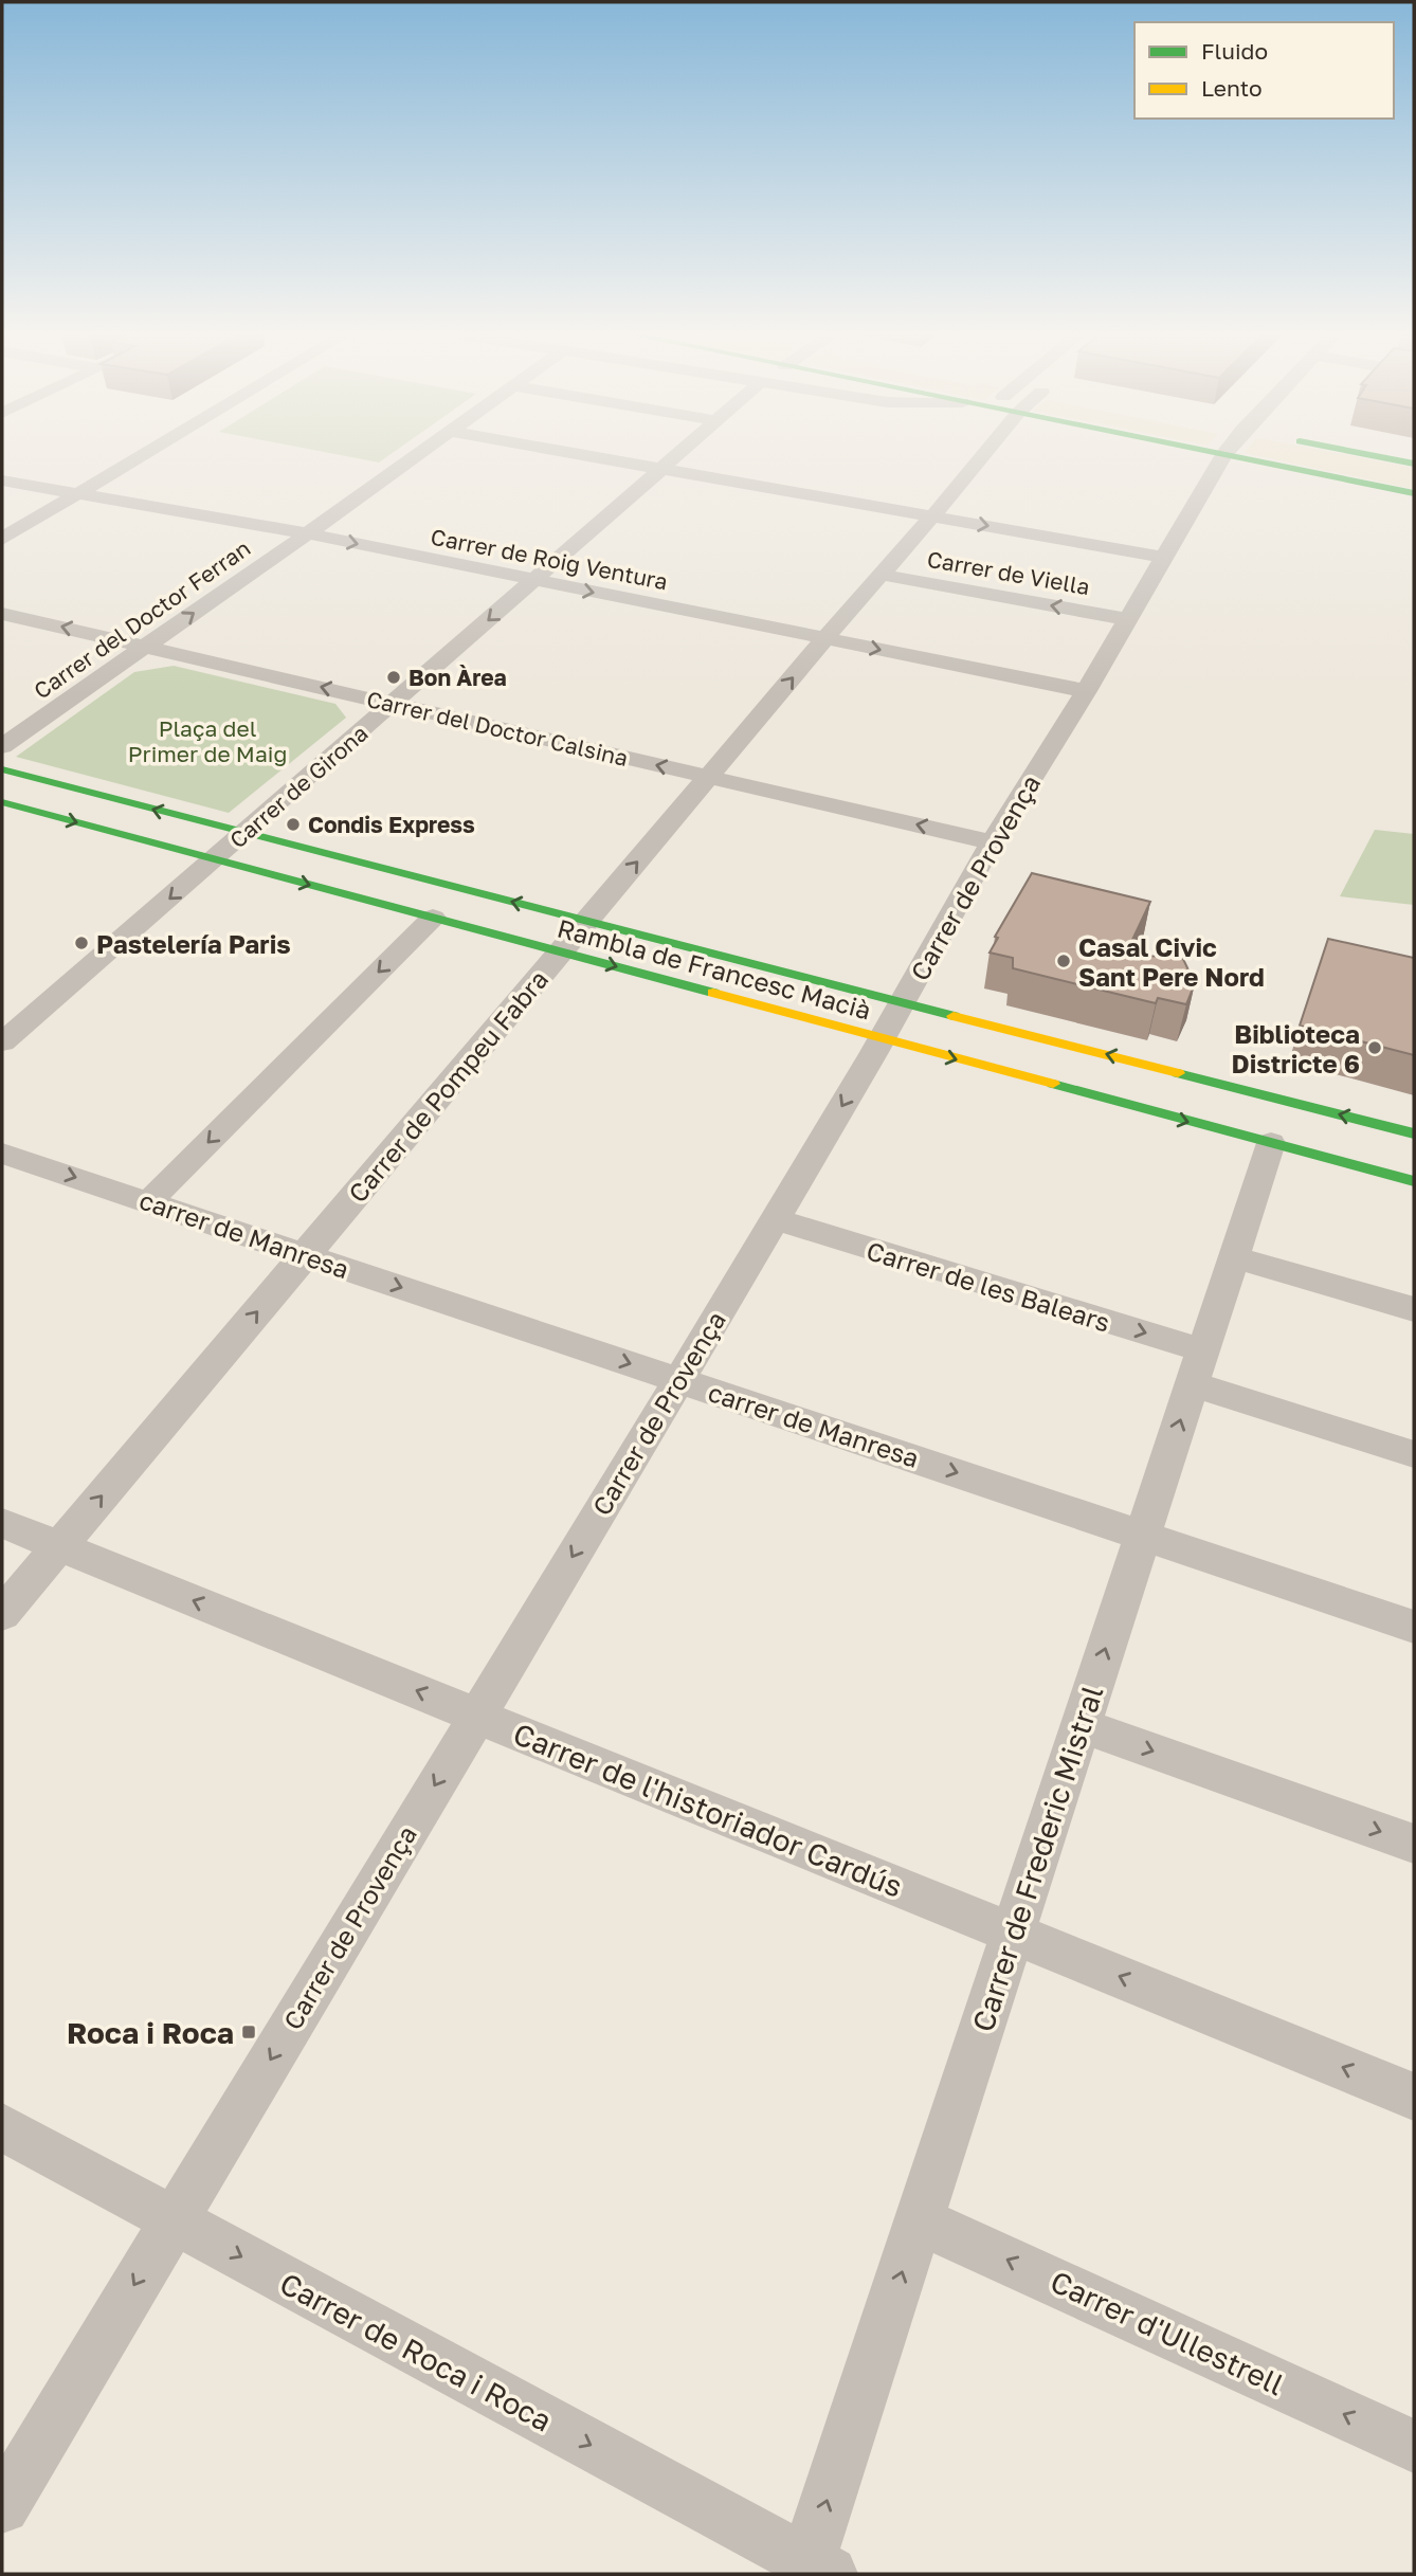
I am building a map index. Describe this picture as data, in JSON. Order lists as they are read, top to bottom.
{
  "streets": {
    "street": [
      "Carrer de Roig Ventura",
      "Carrer de Viella",
      "Carrer del Doctor Ferran",
      "Carrer del Doctor Calsina",
      "Carrer de Girona",
      "Carrer de Provença",
      "Rambla de Francesc Macià",
      "Carrer de Pompeu Fabra",
      "carrer de Manresa",
      "Carrer de les Balears",
      "Carrer de l'historiador Cardús",
      "Carrer de Frederic Mistral",
      "Carrer d'Ullestrell",
      "Carrer de Roca i Roca"
    ]
  },
  "crossings": [
    ["Carrer de Roig Ventura", "Carrer del Doctor Ferran"],
    ["Carrer de Roig Ventura", "Carrer de Girona"],
    ["Carrer de Roig Ventura", "Carrer de Provença"],
    ["Carrer de Roig Ventura", "Carrer de Pompeu Fabra"],
    ["Carrer de Viella", "Carrer de Provença"],
    ["Carrer de Viella", "Carrer de Pompeu Fabra"],
    ["Carrer del Doctor Ferran", "Carrer del Doctor Calsina"],
    ["Carrer del Doctor Calsina", "Carrer de Girona"],
    ["Carrer del Doctor Calsina", "Carrer de Provença"],
    ["Carrer del Doctor Calsina", "Carrer de Pompeu Fabra"],
    ["Carrer de Girona", "Rambla de Francesc Macià"],
    ["Carrer de Provença", "Rambla de Francesc Macià"],
    ["Carrer de Provença", "carrer de Manresa"],
    ["Carrer de Provença", "Carrer de les Balears"],
    ["Carrer de Provença", "Carrer de l'historiador Cardús"],
    ["Carrer de Provença", "Carrer de Roca i Roca"],
    ["Rambla de Francesc Macià", "Carrer de Pompeu Fabra"],
    ["Rambla de Francesc Macià", "Carrer de Frederic Mistral"],
    ["Carrer de Pompeu Fabra", "carrer de Manresa"],
    ["Carrer de Pompeu Fabra", "Carrer de l'historiador Cardús"],
    ["carrer de Manresa", "Carrer de Frederic Mistral"],
    ["Carrer de les Balears", "Carrer de Frederic Mistral"],
    ["Carrer de l'historiador Cardús", "Carrer de Frederic Mistral"],
    ["Carrer de Frederic Mistral", "Carrer d'Ullestrell"],
    ["Carrer de Frederic Mistral", "Carrer de Roca i Roca"]
  ],
  "one_way": [
    "Carrer del Doctor Calsina",
    "Carrer de Provença",
    "Carrer de Pompeu Fabra",
    "carrer de Manresa",
    "Carrer de les Balears",
    "Carrer de Frederic Mistral",
    "Carrer d'Ullestrell",
    "Carrer de Roca i Roca"
  ],
  "parks": ["Plaça del Primer de Maig"],
  "places": {
    "other": [
      "Bon Àrea",
      "Condis Express",
      "Pastelería Paris",
      "Casal Civic Sant Pere Nord",
      "Biblioteca Districte 6"
    ],
    "transit": ["Roca i Roca"]
  },
  "legend": ["Fluido", "Lento"]
}
